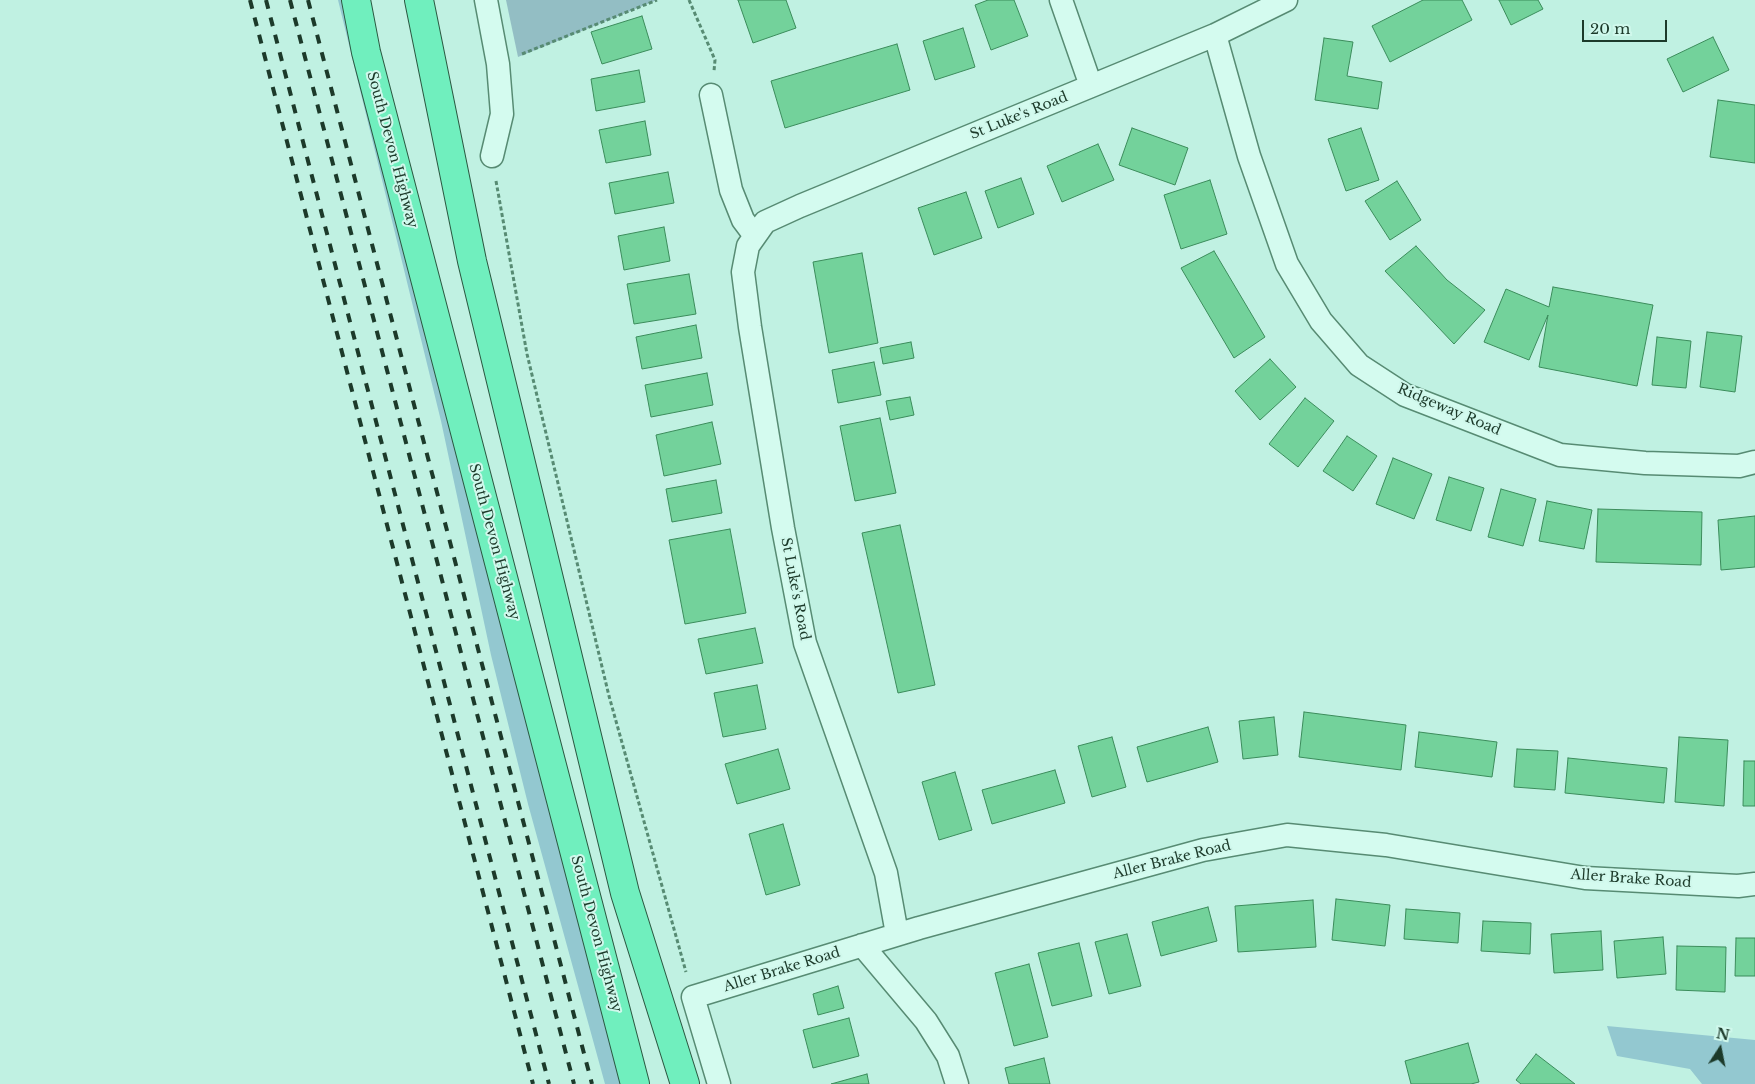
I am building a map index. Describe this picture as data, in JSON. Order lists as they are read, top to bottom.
{
  "streets": {
    "highway": ["South Devon Highway"],
    "street": ["St Luke's Road", "Ridgeway Road", "Aller Brake Road"]
  },
  "crossings": [
    ["St Luke's Road", "Ridgeway Road"],
    ["St Luke's Road", "Aller Brake Road"]
  ],
  "scale_bar": "20 m",
  "north": "top"
}
